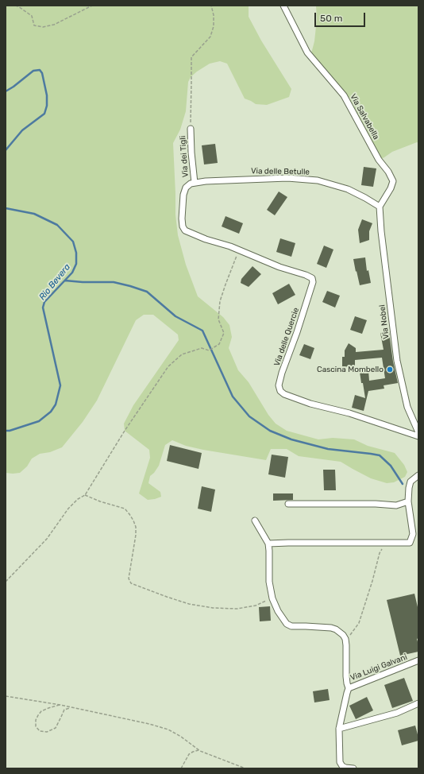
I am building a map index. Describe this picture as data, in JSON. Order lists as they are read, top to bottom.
{
  "streets": {
    "street": [
      "Via Salvabella",
      "Via dei Tigli",
      "Via delle Betulle",
      "Via Nobel",
      "Via delle Quercie",
      "Via Luigi Galvani"
    ]
  },
  "crossings": [
    ["Via Salvabella", "Via delle Betulle"],
    ["Via Salvabella", "Via Nobel"],
    ["Via dei Tigli", "Via delle Betulle"],
    ["Via dei Tigli", "Via delle Quercie"],
    ["Via delle Betulle", "Via Nobel"],
    ["Via delle Betulle", "Via delle Quercie"]
  ],
  "water": ["Rio Bevera"],
  "places": ["Cascina Mombello"],
  "scale_bar": "50 m"
}
